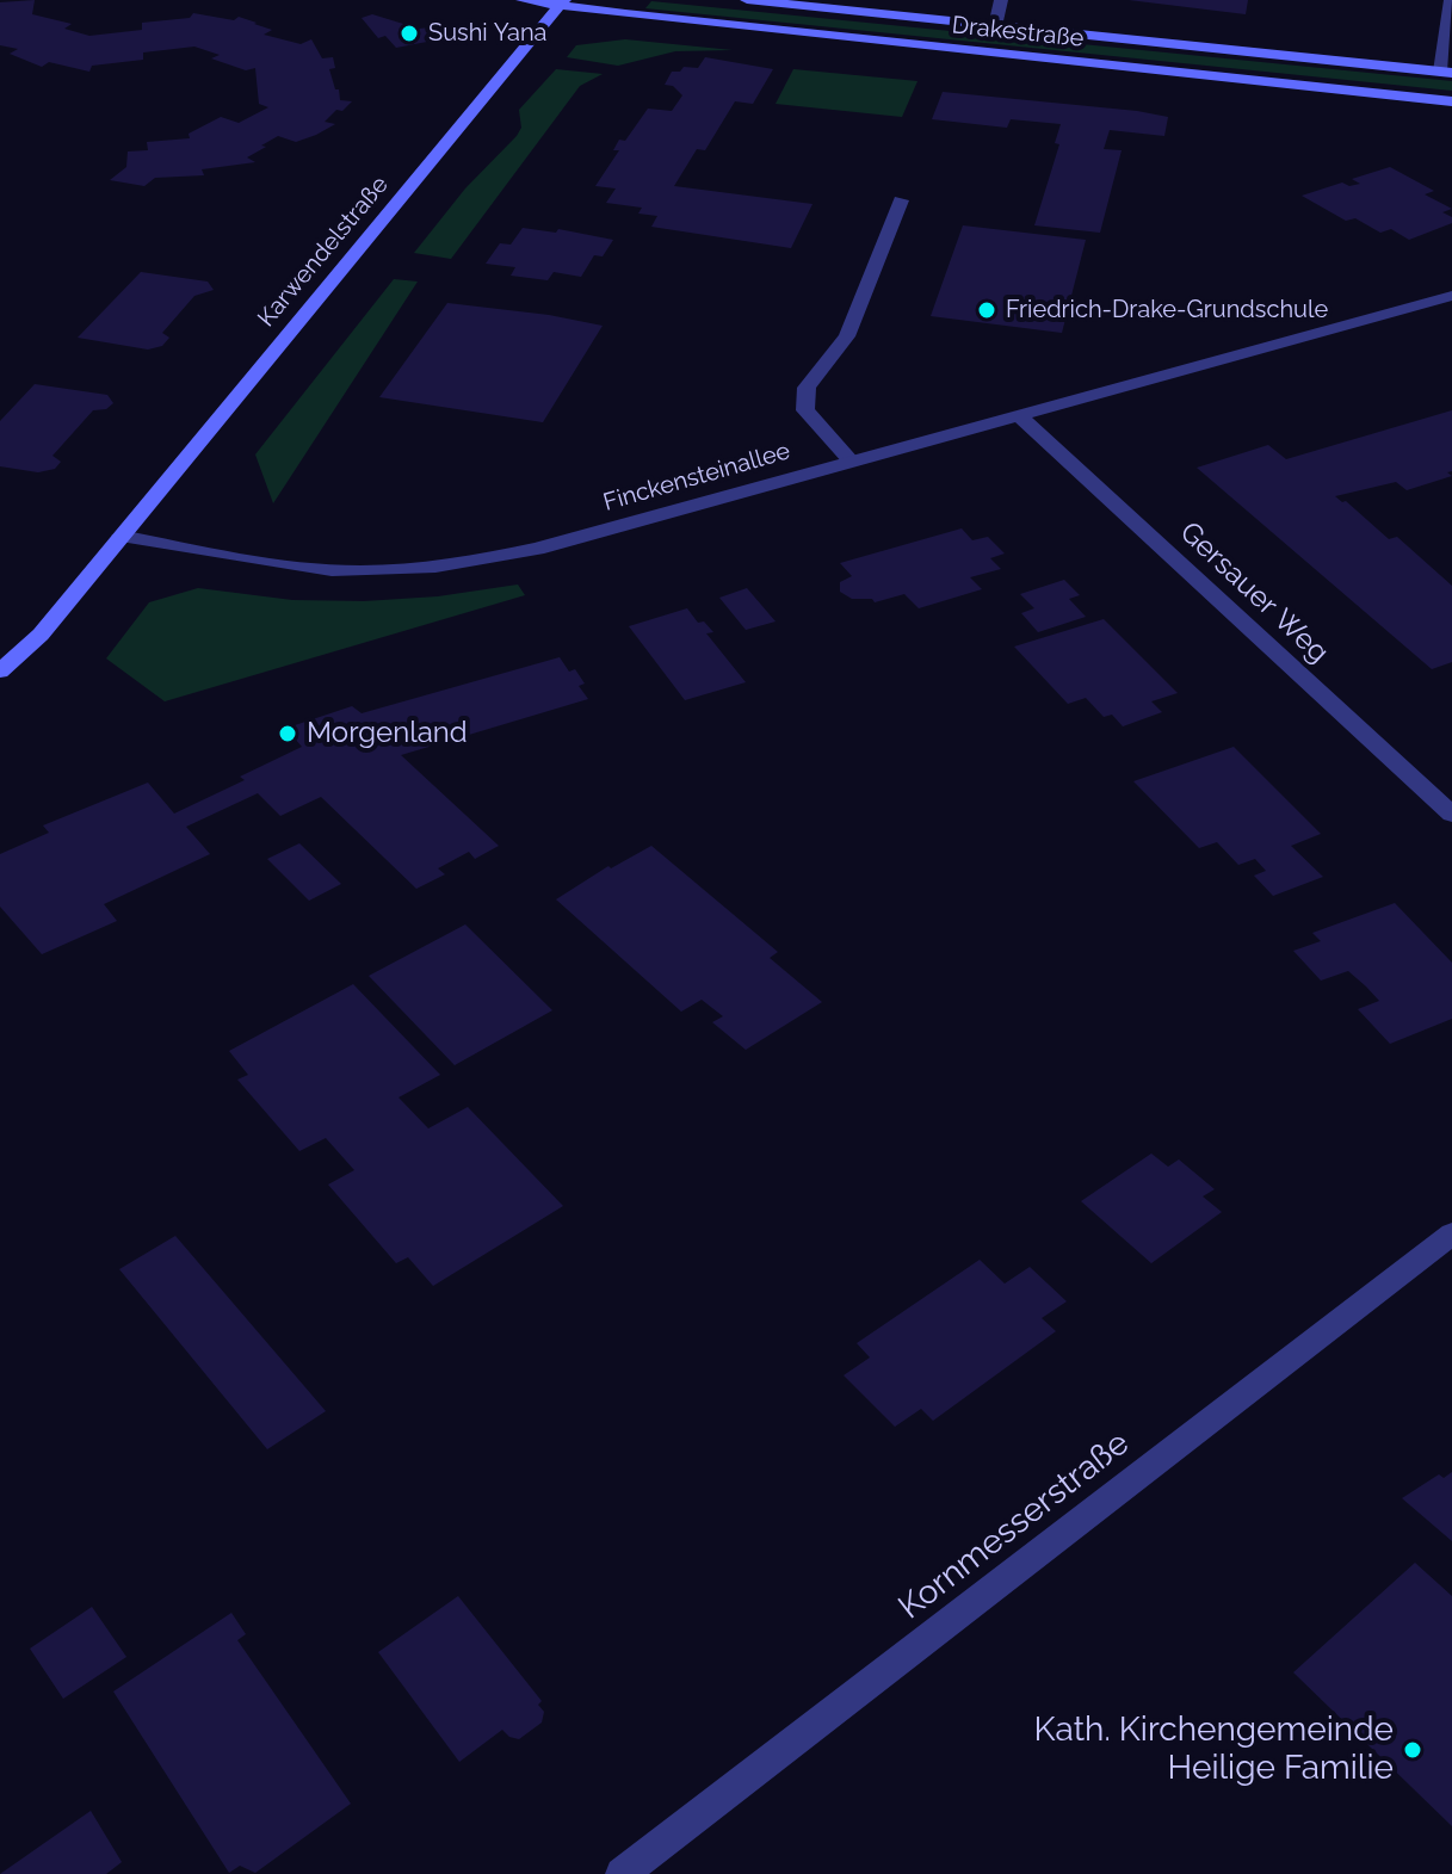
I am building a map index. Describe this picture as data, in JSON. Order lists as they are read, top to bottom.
{
  "streets": {
    "main road": ["Drakestraße", "Karwendelstraße"],
    "street": ["Finckensteinallee", "Gersauer Weg", "Kornmesserstraße"]
  },
  "crossings": [
    ["Drakestraße", "Karwendelstraße"],
    ["Karwendelstraße", "Finckensteinallee"],
    ["Finckensteinallee", "Gersauer Weg"]
  ],
  "places": [
    "Sushi Yana",
    "Friedrich-Drake-Grundschule",
    "Morgenland",
    "Kath. Kirchengemeinde Heilige Familie"
  ]
}
